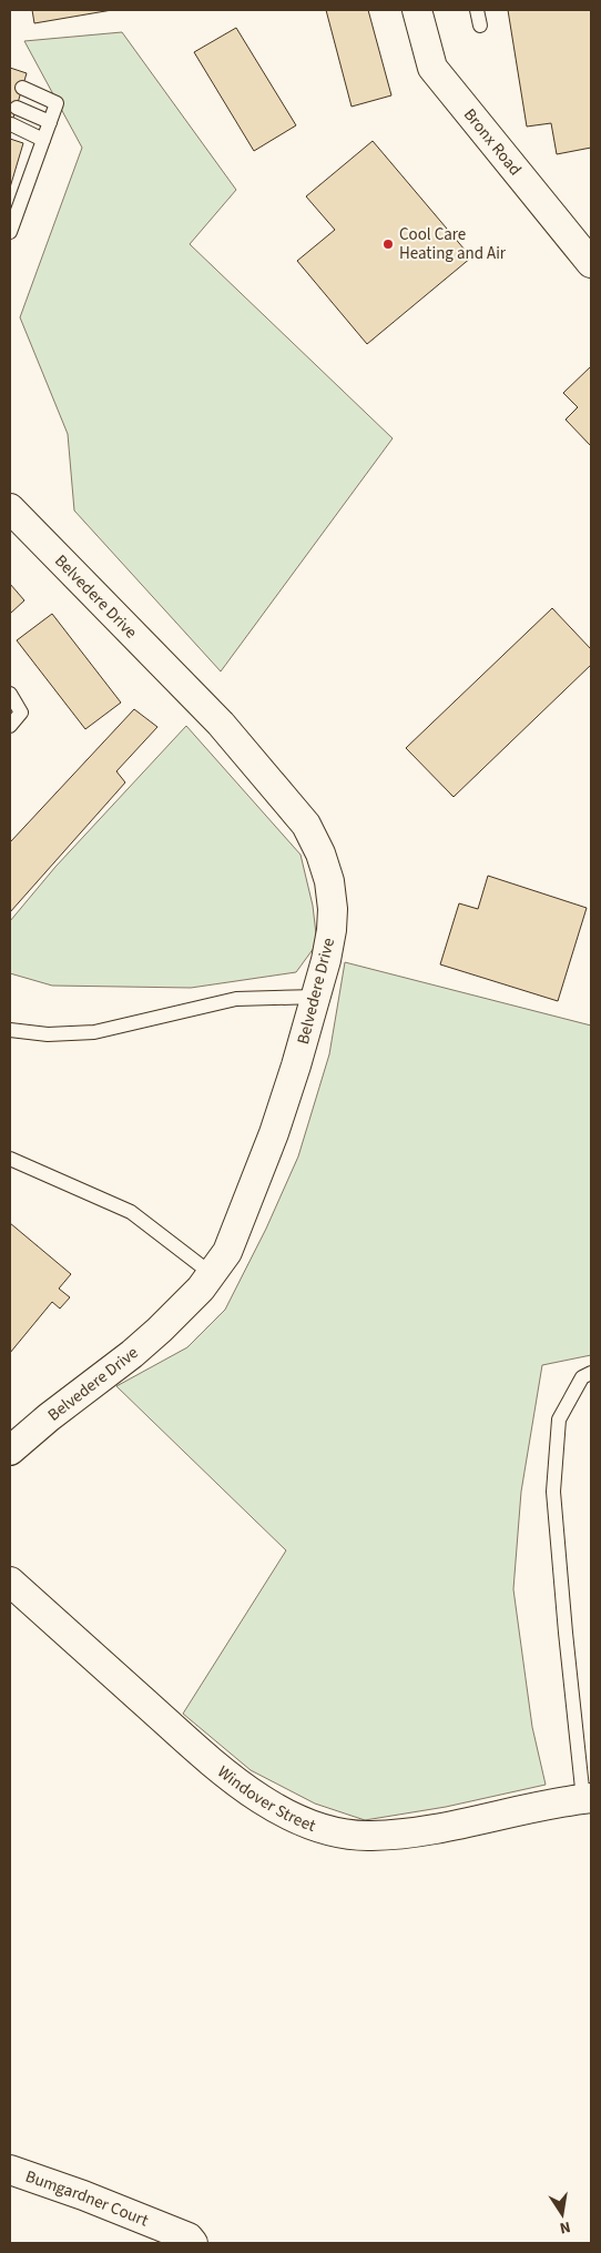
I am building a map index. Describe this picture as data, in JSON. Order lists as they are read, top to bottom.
{
  "streets": {
    "street": [
      "Bronx Road",
      "Belvedere Drive",
      "Windover Street",
      "Bumgardner Court"
    ]
  },
  "places": ["Cool Care Heating and Air"],
  "north": "bottom"
}
